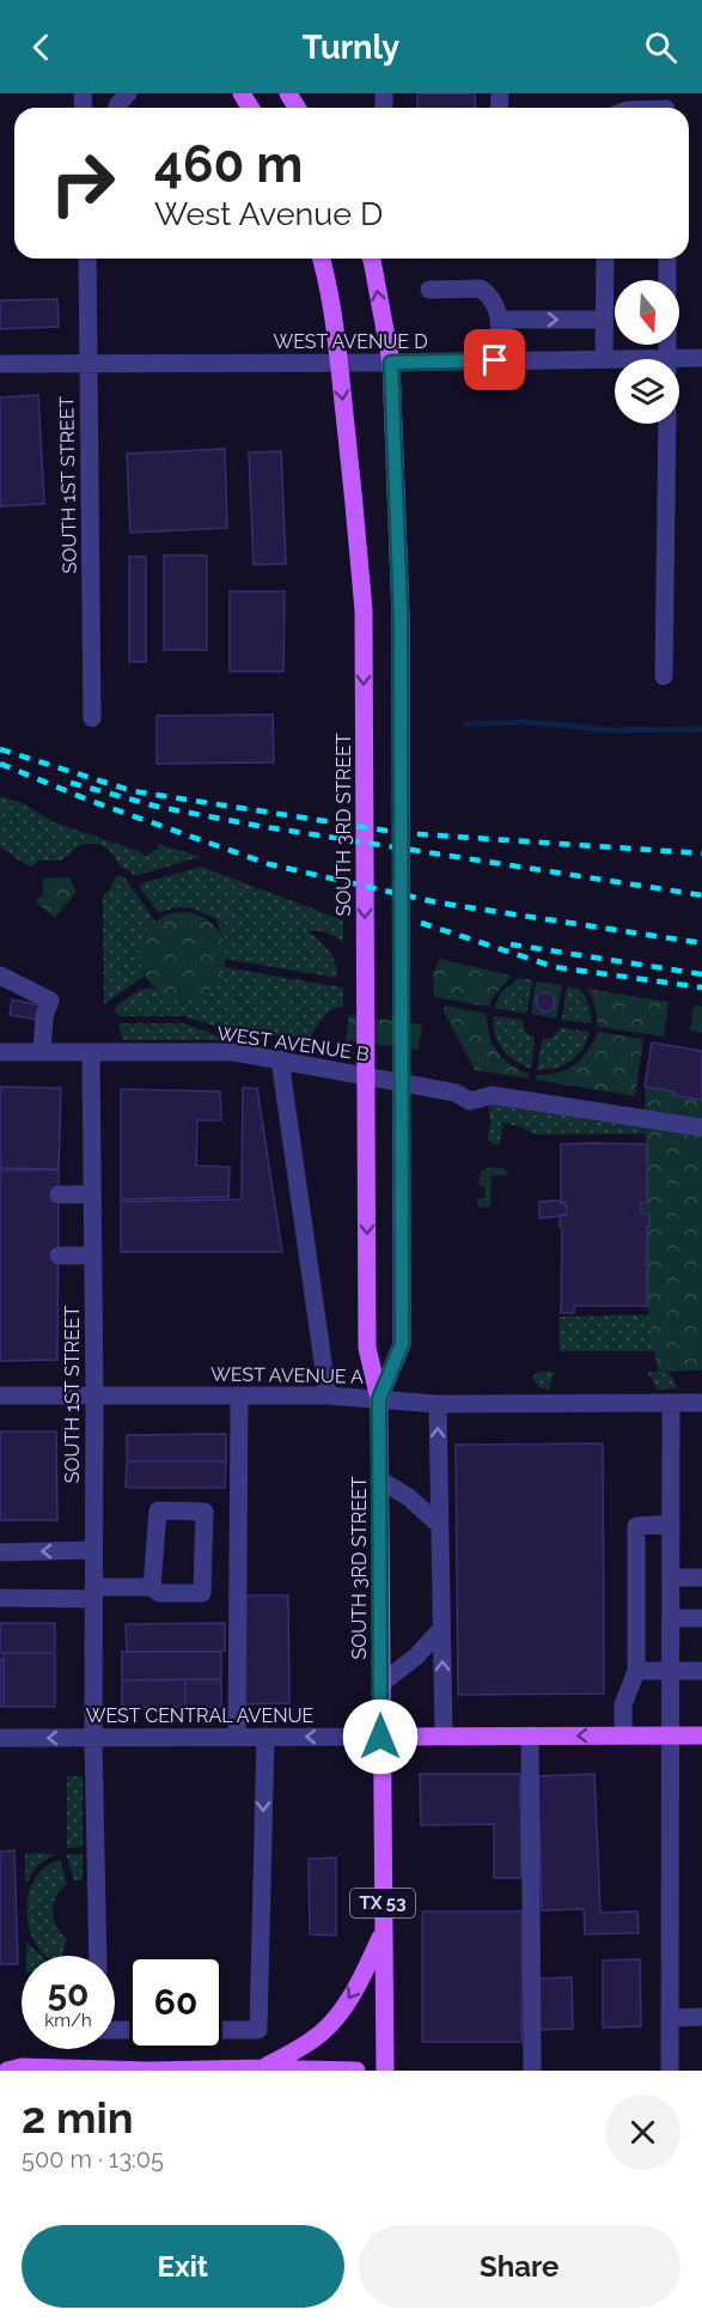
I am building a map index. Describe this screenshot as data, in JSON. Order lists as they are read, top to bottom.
{
  "streets": {
    "main road": ["SOUTH 3RD STREET", "WEST CENTRAL AVENUE", "TX 53"],
    "street": [
      "WEST AVENUE D",
      "SOUTH 1ST STREET",
      "WEST AVENUE B",
      "WEST AVENUE A"
    ]
  },
  "crossings": [
    ["WEST AVENUE D", "SOUTH 1ST STREET"],
    ["WEST AVENUE D", "SOUTH 3RD STREET"],
    ["SOUTH 1ST STREET", "WEST AVENUE B"],
    ["SOUTH 1ST STREET", "WEST AVENUE A"],
    ["SOUTH 1ST STREET", "WEST CENTRAL AVENUE"],
    ["SOUTH 3RD STREET", "WEST AVENUE A"],
    ["SOUTH 3RD STREET", "WEST CENTRAL AVENUE"],
    ["SOUTH 3RD STREET", "TX 53"],
    ["WEST CENTRAL AVENUE", "TX 53"]
  ],
  "north": "bottom",
  "page": {
    "header": "Turnly",
    "turn": ["460 m", "West Avenue D"],
    "speed": "50 km/h",
    "limit": "60",
    "heading": ["2 min", "500 m · 13:05"],
    "buttons": ["Exit", "Share"]
  }
}
